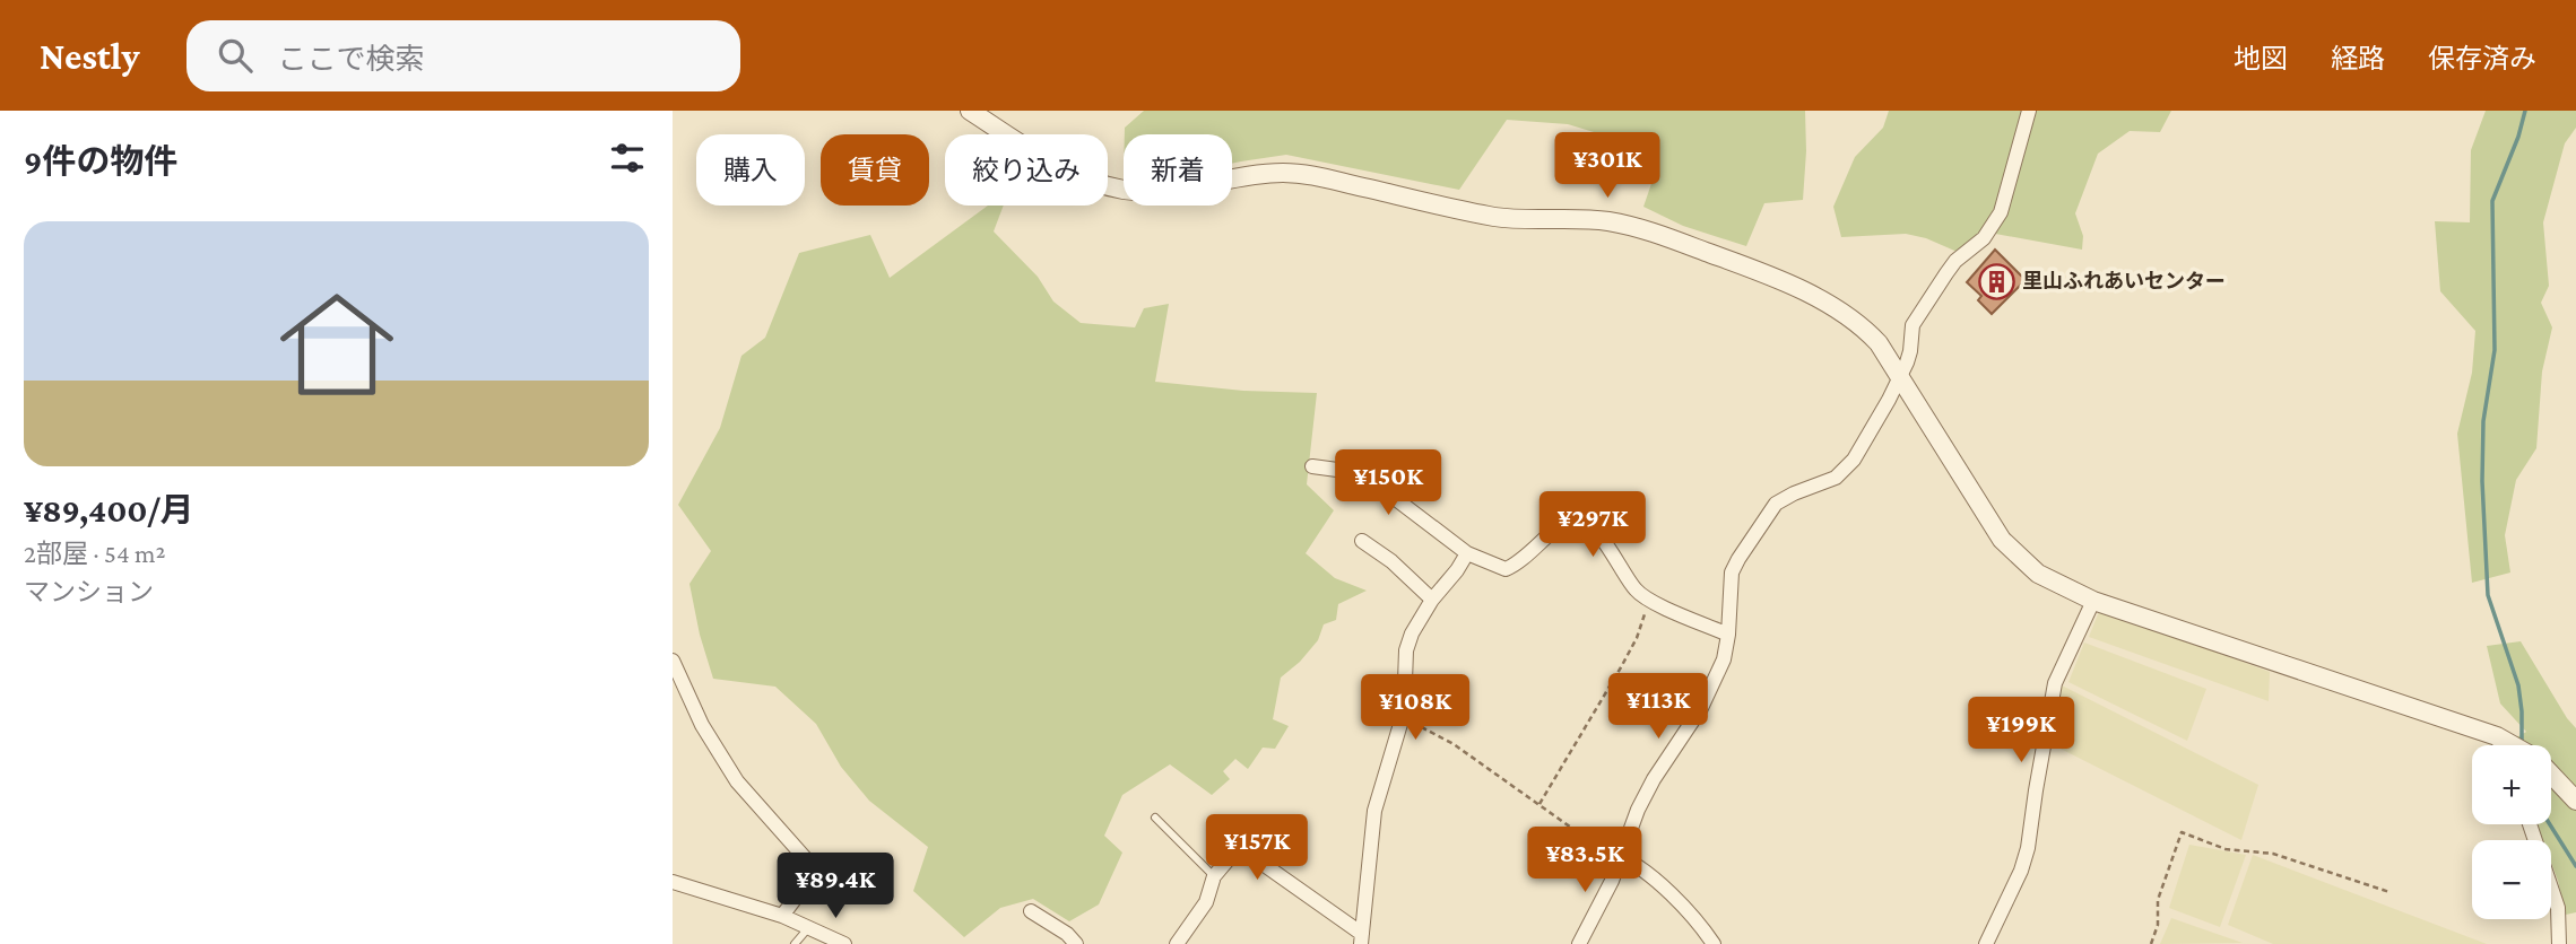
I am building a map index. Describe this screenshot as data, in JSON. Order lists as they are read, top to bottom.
{
  "places": {
    "building": ["里山ふれあいセンター"]
  },
  "page": {
    "header": "Nestly",
    "search": "ここで検索",
    "nav": ["地図", "経路", "保存済み"],
    "heading": "9件の物件",
    "price": [
      "¥301K",
      "¥150K",
      "¥297K",
      "¥113K",
      "¥108K",
      "¥199K",
      "¥157K",
      "¥83.5K",
      "¥89.4K"
    ],
    "chip": [
      "購入",
      "賃貸",
      "絞り込み",
      "新着"
    ],
    "list": [
      {
        "name": "¥89,400/月",
        "note": "2部屋 · 54 m² · マンション"
      }
    ],
    "map_buttons": ["+", "−"]
  }
}
